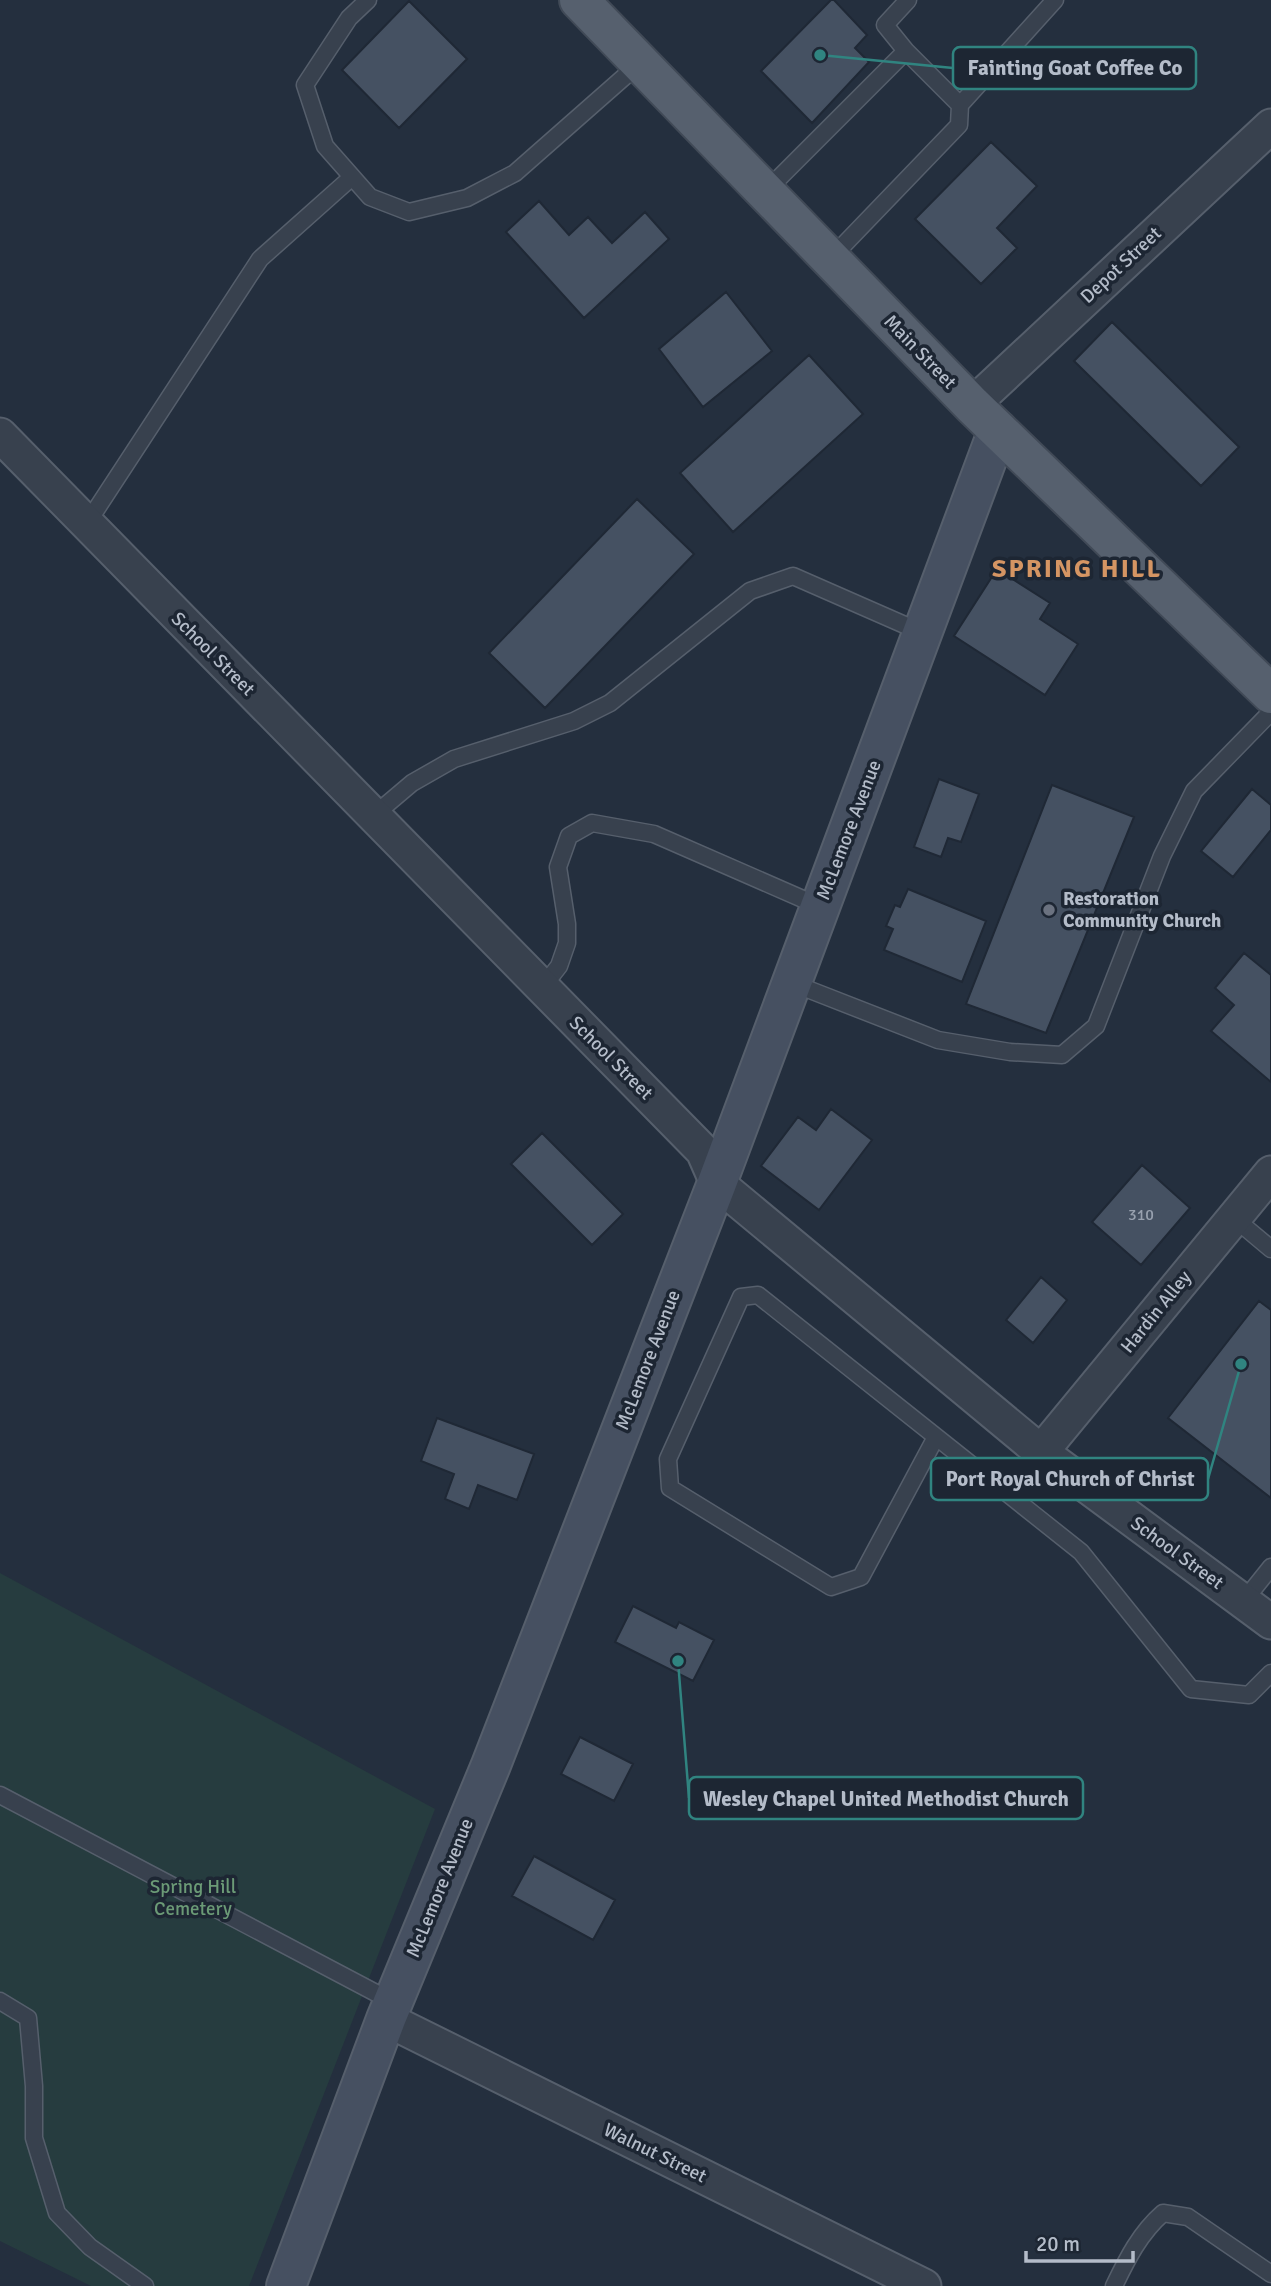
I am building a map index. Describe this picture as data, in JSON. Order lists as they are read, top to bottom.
{
  "streets": {
    "main road": ["Main Street"],
    "street": [
      "Depot Street",
      "School Street",
      "McLemore Avenue",
      "Hardin Alley",
      "Walnut Street"
    ]
  },
  "crossings": [
    ["Depot Street", "Main Street"],
    ["Depot Street", "McLemore Avenue"],
    ["Main Street", "McLemore Avenue"],
    ["School Street", "McLemore Avenue"],
    ["School Street", "Hardin Alley"],
    ["McLemore Avenue", "Walnut Street"]
  ],
  "districts": ["SPRING HILL"],
  "parks": ["Spring Hill Cemetery"],
  "places": [
    "Fainting Goat Coffee Co",
    "Restoration Community Church",
    "Port Royal Church of Christ",
    "Wesley Chapel United Methodist Church"
  ],
  "house_numbers": ["310"],
  "scale_bar": "20 m"
}
